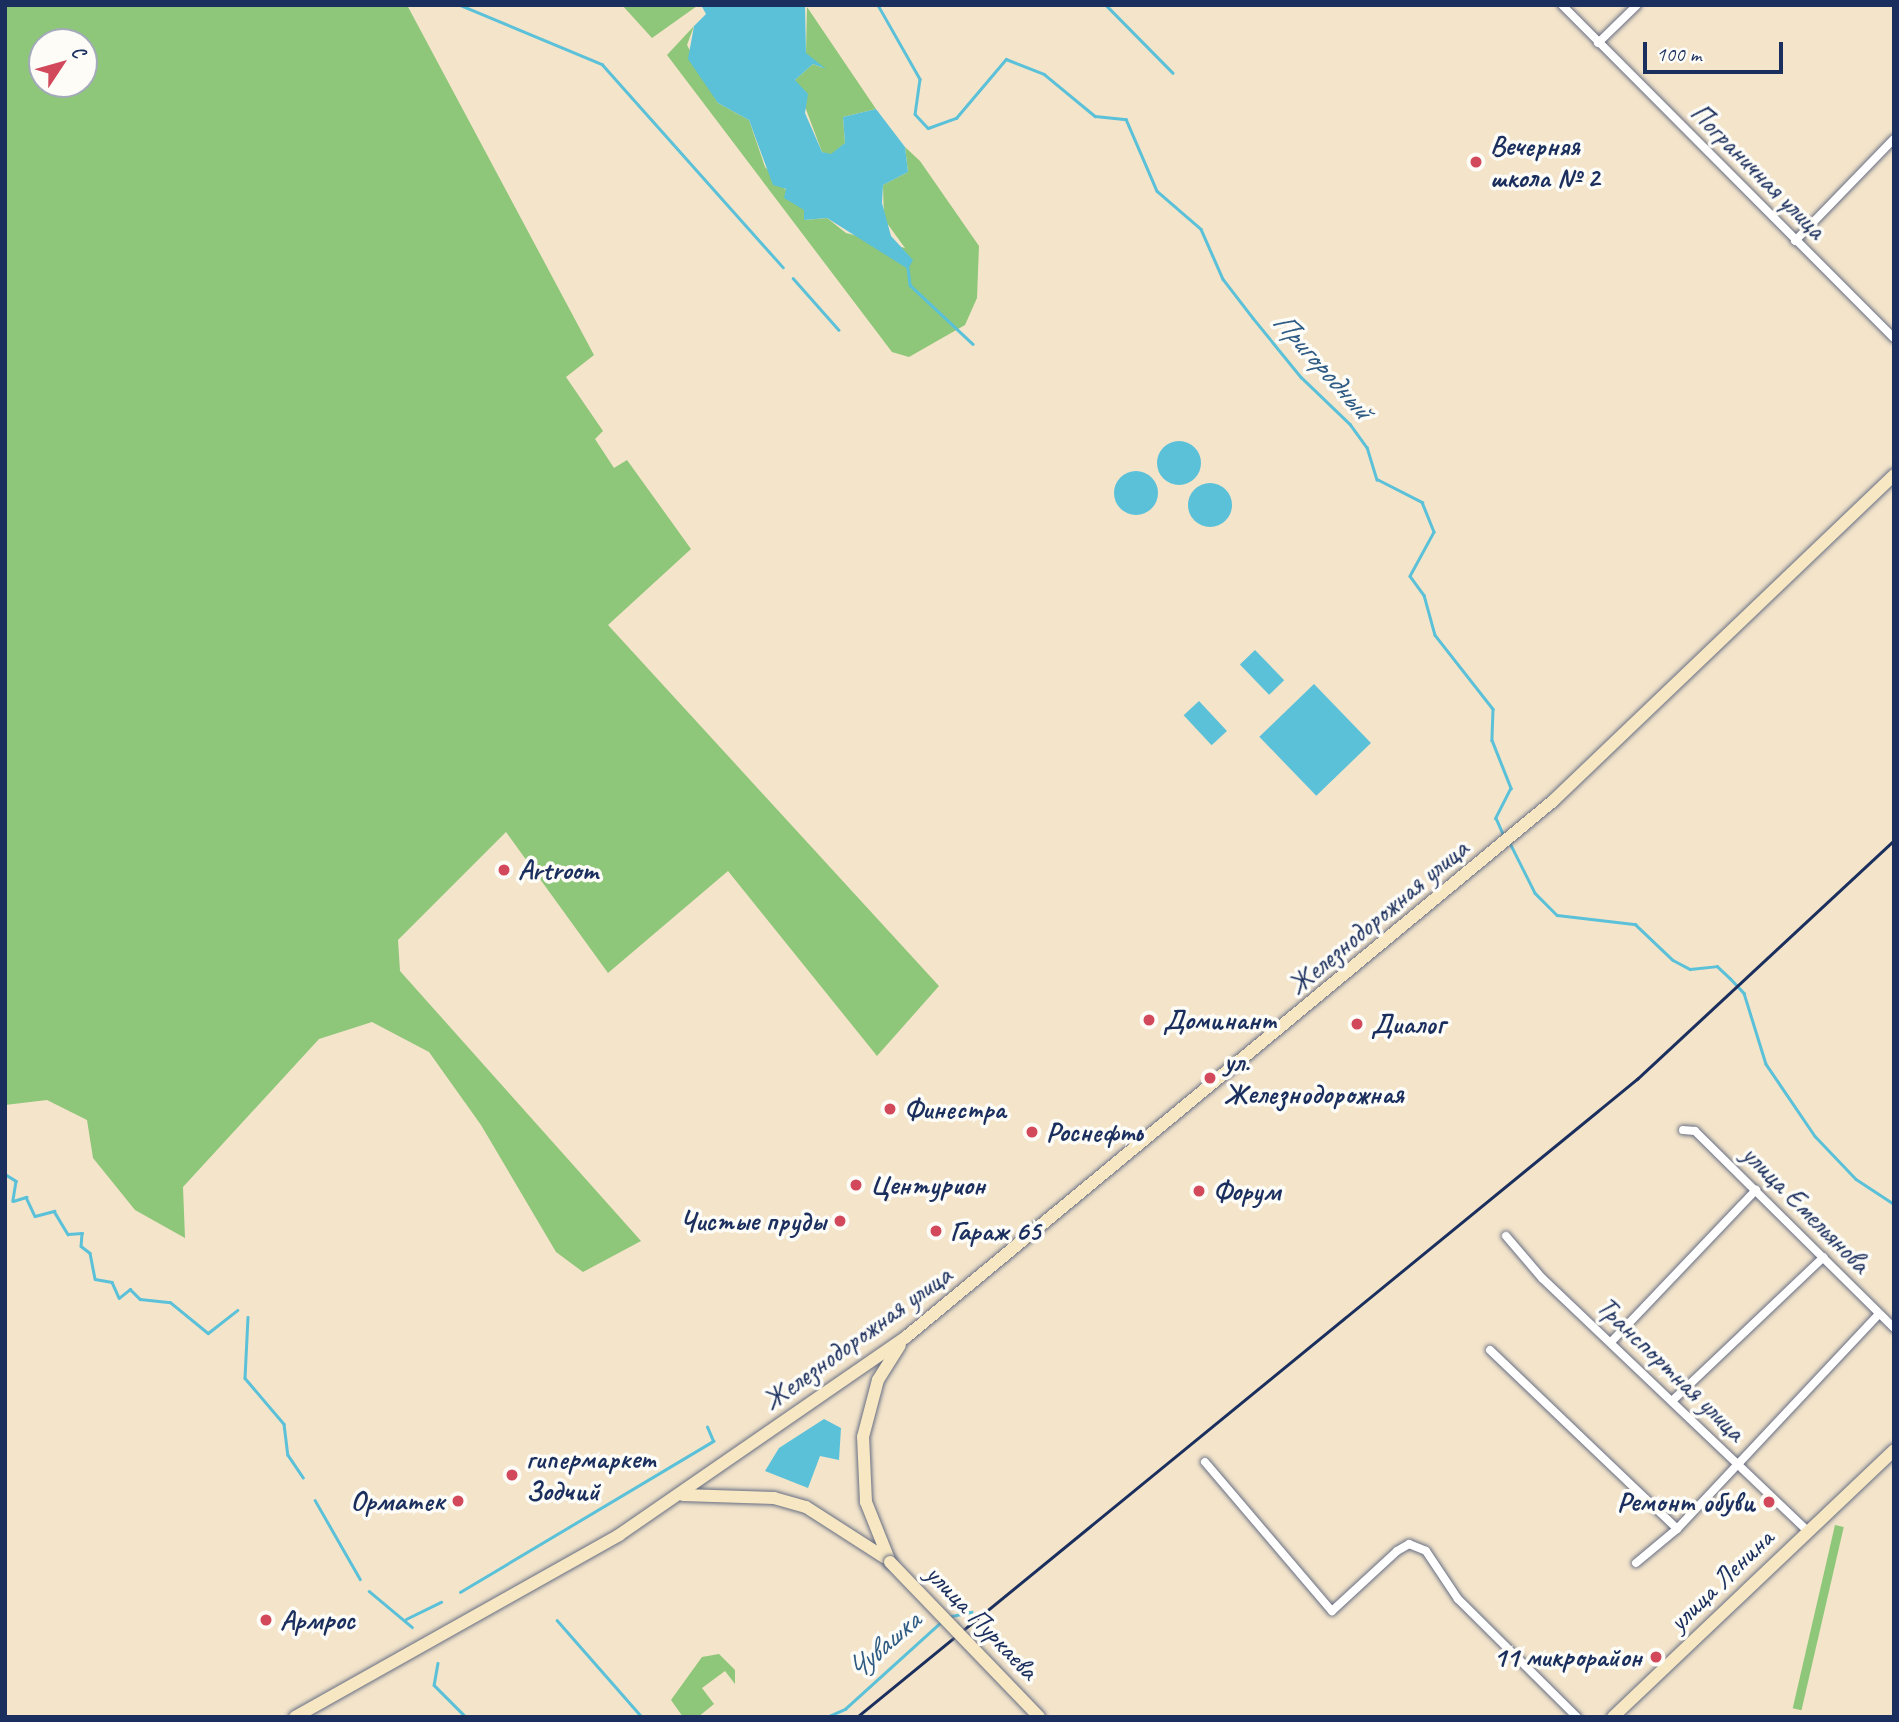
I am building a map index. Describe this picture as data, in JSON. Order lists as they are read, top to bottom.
{
  "streets": {
    "main road": ["Железнодорожная улица", "улица Ленина", "улица Пуркаева"],
    "street": ["Пограничная улица", "улица Емельянова", "Транспортная улица"]
  },
  "crossings": [
    ["Транспортная улица", "улица Ленина"]
  ],
  "water": ["Пригородный", "Чувашка"],
  "places": [
    "Вечерняя школа № 2",
    "Artroom",
    "Доминант",
    "Диалог",
    "ул. Железнодорожная",
    "Финестра",
    "Роснефть",
    "Центурион",
    "Форум",
    "Чистые пруды",
    "Гараж 65",
    "гипермаркет Зодчий",
    "Орматек",
    "Ремонт обуви",
    "Армрос",
    "11 микрорайон"
  ],
  "scale_bar": "100 m",
  "north": "top right"
}
